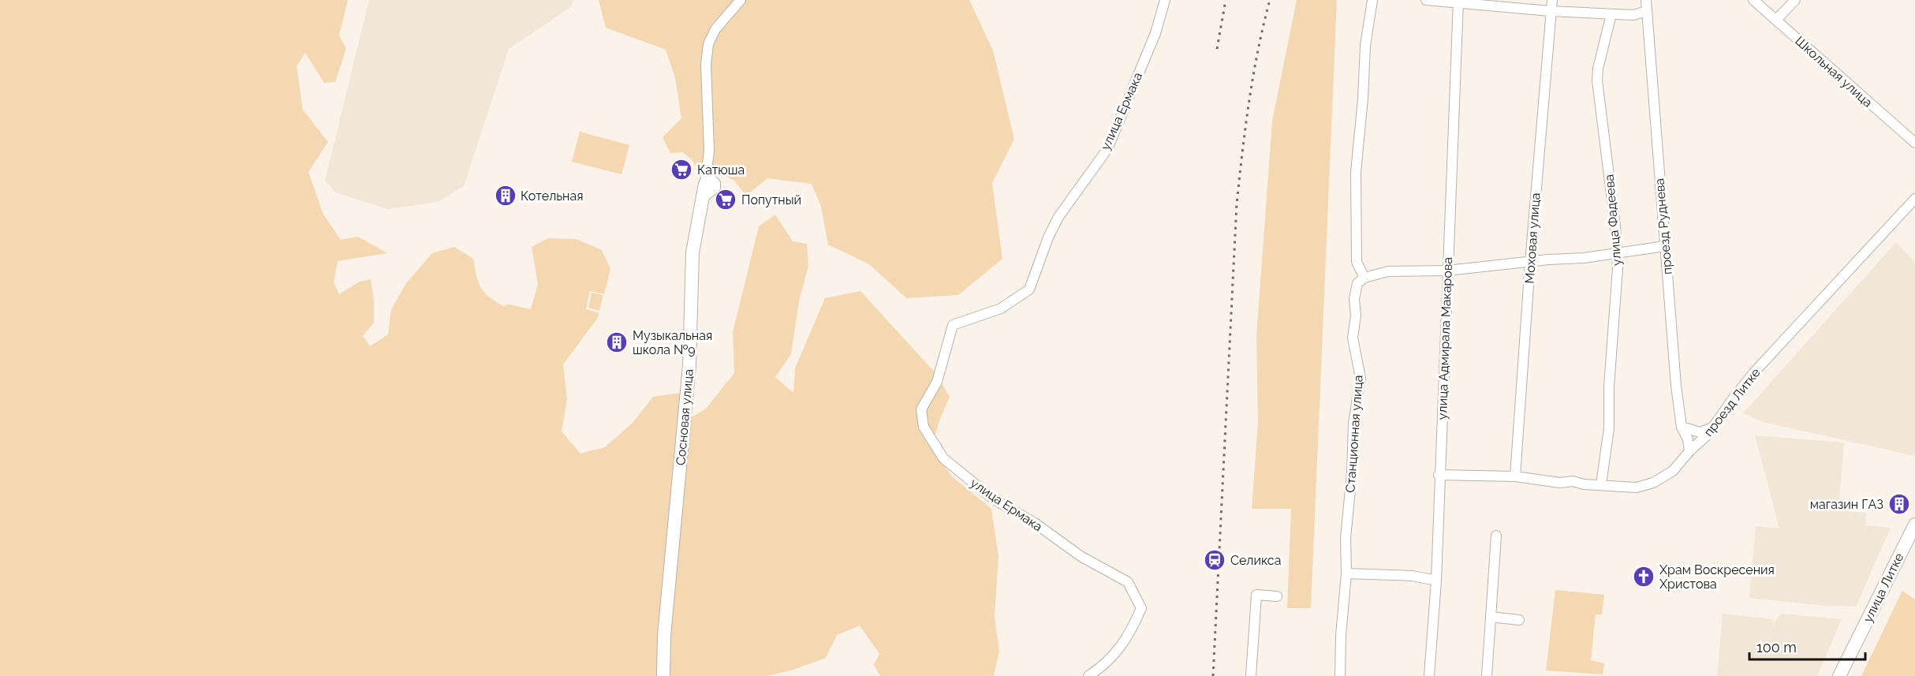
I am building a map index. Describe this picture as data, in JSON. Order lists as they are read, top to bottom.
{
  "streets": {
    "street": [
      "Школьная улица",
      "улица Ермака",
      "улица Фадеева",
      "проезд Руднева",
      "Моховая улица",
      "улица Адмирала Макарова",
      "проезд Литке",
      "Сосновая улица",
      "Станционная улица",
      "улица Литке"
    ]
  },
  "crossings": [
    ["улица Фадеева", "проезд Литке"],
    ["проезд Руднева", "проезд Литке"],
    ["Моховая улица", "проезд Литке"],
    ["улица Адмирала Макарова", "проезд Литке"]
  ],
  "places": {
    "supermarket": ["Катюша", "Попутный"],
    "building": ["Котельная", "Музыкальная школа №9", "магазин ГАЗ"],
    "station": ["Селикса"],
    "church": ["Храм Воскресения Христова"]
  },
  "scale_bar": "100 m"
}
